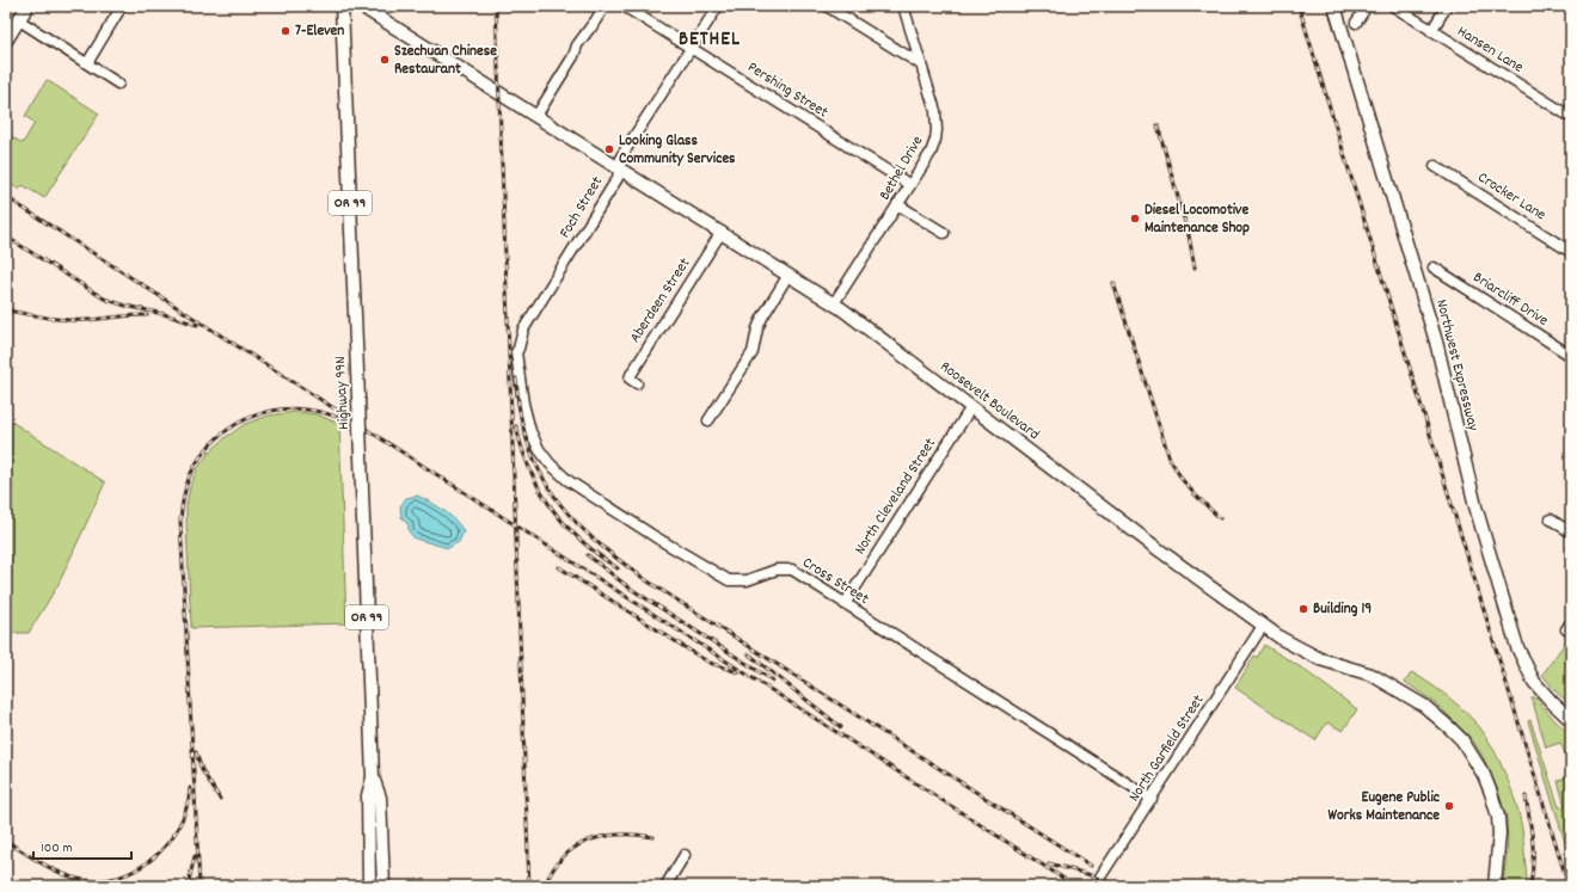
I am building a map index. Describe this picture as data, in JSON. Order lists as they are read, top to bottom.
{
  "streets": {
    "main road": [
      "OR 99",
      "Northwest Expressway",
      "Highway 99N",
      "Roosevelt Boulevard"
    ],
    "street": [
      "Hansen Lane",
      "Pershing Street",
      "Bethel Drive",
      "Crocker Lane",
      "Foch Street",
      "Briarcliff Drive",
      "Aberdeen Street",
      "North Cleveland Street",
      "Cross Street",
      "North Garfield Street"
    ]
  },
  "crossings": [
    ["Pershing Street", "Bethel Drive"],
    ["Pershing Street", "Foch Street"],
    ["Bethel Drive", "Roosevelt Boulevard"],
    ["OR 99", "Highway 99N"],
    ["Foch Street", "Roosevelt Boulevard"],
    ["Foch Street", "Cross Street"],
    ["Aberdeen Street", "Roosevelt Boulevard"],
    ["Roosevelt Boulevard", "North Cleveland Street"],
    ["Roosevelt Boulevard", "North Garfield Street"],
    ["North Cleveland Street", "Cross Street"],
    ["Cross Street", "North Garfield Street"]
  ],
  "districts": ["BETHEL"],
  "places": [
    "7-Eleven",
    "Szechuan Chinese Restaurant",
    "Looking Glass Community Services",
    "Diesel Locomotive Maintenance Shop",
    "Building 19",
    "Eugene Public Works Maintenance"
  ],
  "scale_bar": "100 m"
}
